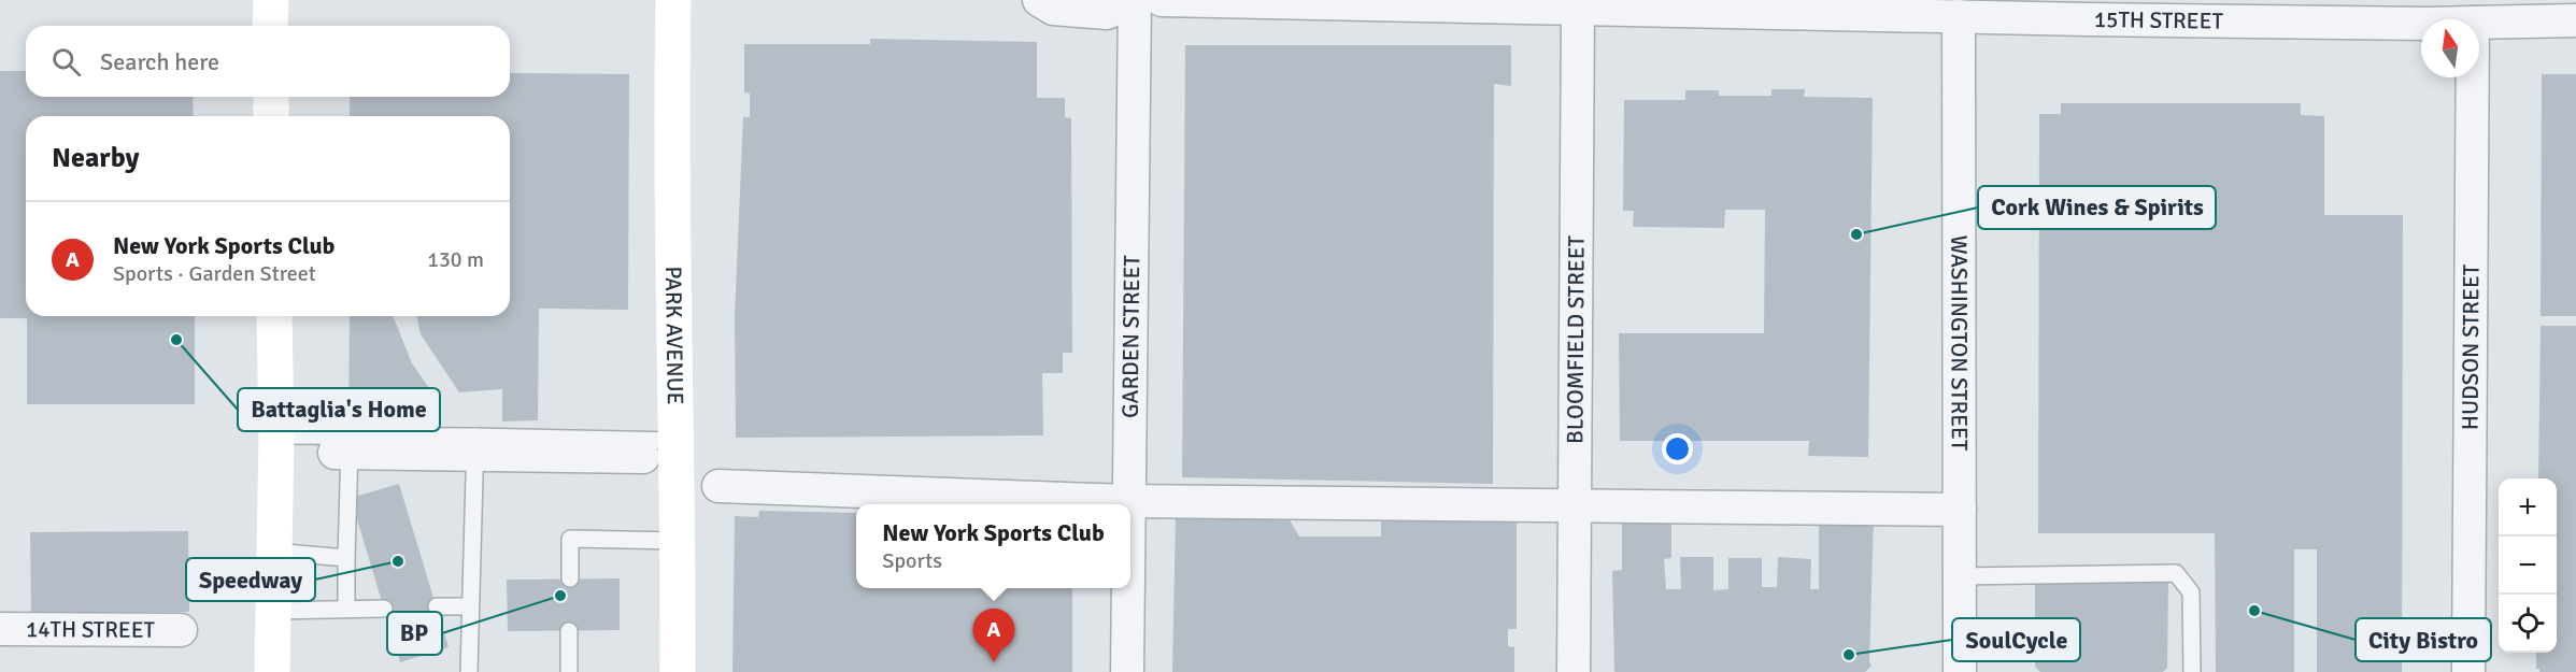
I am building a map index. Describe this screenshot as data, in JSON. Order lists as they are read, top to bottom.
{
  "streets": {
    "main road": ["PARK AVENUE"],
    "street": [
      "15TH STREET",
      "GARDEN STREET",
      "BLOOMFIELD STREET",
      "WASHINGTON STREET",
      "HUDSON STREET",
      "14TH STREET"
    ]
  },
  "crossings": [
    ["15TH STREET", "BLOOMFIELD STREET"],
    ["15TH STREET", "WASHINGTON STREET"]
  ],
  "places": [
    "Cork Wines & Spirits",
    "Battaglia's Home",
    "Speedway",
    "BP",
    "City Bistro",
    "SoulCycle"
  ],
  "north": "top",
  "page": {
    "search": "Search here",
    "heading": "Nearby",
    "list": [
      {
        "mark": "A",
        "name": "New York Sports Club",
        "note": "Sports · Garden Street",
        "value": "130 m"
      }
    ],
    "map_buttons": ["+", "−"],
    "popup": ["New York Sports Club", "Sports"],
    "pins": "A"
  }
}
